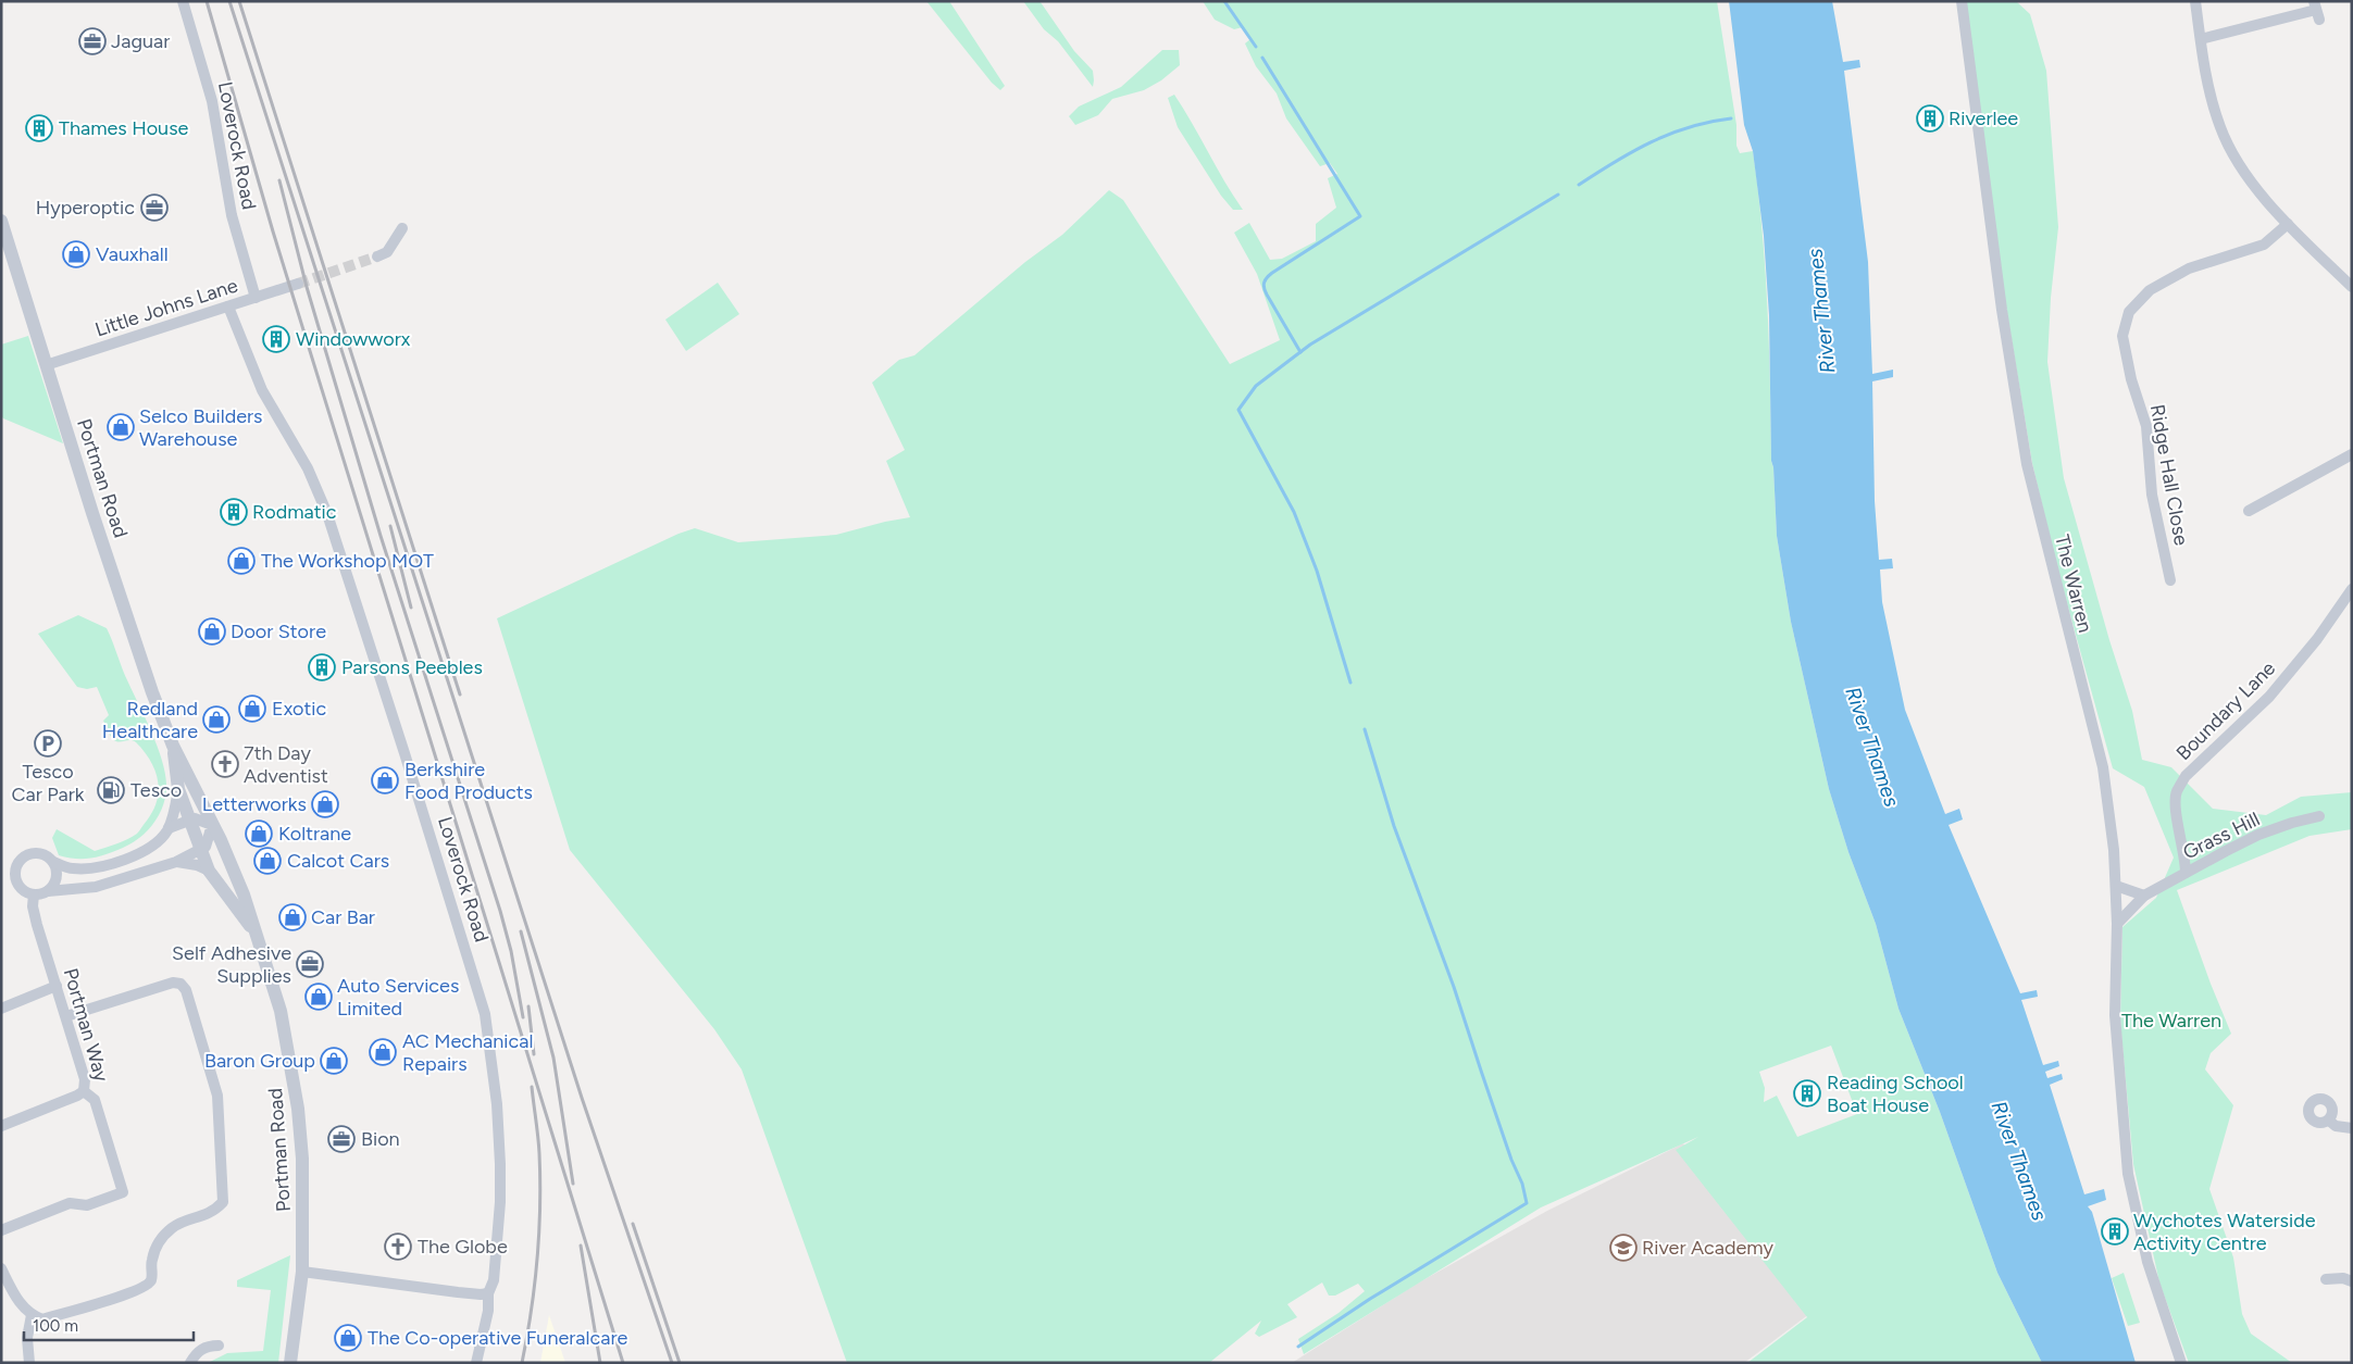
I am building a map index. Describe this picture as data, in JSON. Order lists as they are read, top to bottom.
{
  "streets": {
    "street": [
      "Loverock Road",
      "Little Johns Lane",
      "Ridge Hall Close",
      "Portman Road",
      "The Warren",
      "Boundary Lane",
      "Grass Hill",
      "Portman Way"
    ]
  },
  "crossings": [
    ["Loverock Road", "Little Johns Lane"],
    ["Little Johns Lane", "Portman Road"],
    ["The Warren", "Grass Hill"],
    ["Boundary Lane", "Grass Hill"]
  ],
  "water": ["River Thames"],
  "parks": ["The Warren"],
  "places": {
    "office": [
      "Jaguar",
      "Hyperoptic",
      "Self Adhesive Supplies",
      "Bion"
    ],
    "building": [
      "Riverlee",
      "Thames House",
      "Windowworx",
      "Rodmatic",
      "Parsons Peebles",
      "Reading School Boat House",
      "Wychotes Waterside Activity Centre"
    ],
    "shop": [
      "Vauxhall",
      "Selco Builders Warehouse",
      "The Workshop MOT",
      "Door Store",
      "Exotic",
      "Redland Healthcare",
      "Berkshire Food Products",
      "Letterworks",
      "Koltrane",
      "Calcot Cars",
      "Car Bar",
      "Auto Services Limited",
      "AC Mechanical Repairs",
      "Baron Group",
      "The Co-operative Funeralcare"
    ],
    "parking": ["Tesco Car Park"],
    "church": ["7th Day Adventist", "The Globe"],
    "fuel station": ["Tesco"],
    "school or university": ["River Academy"]
  },
  "scale_bar": "100 m"
}
